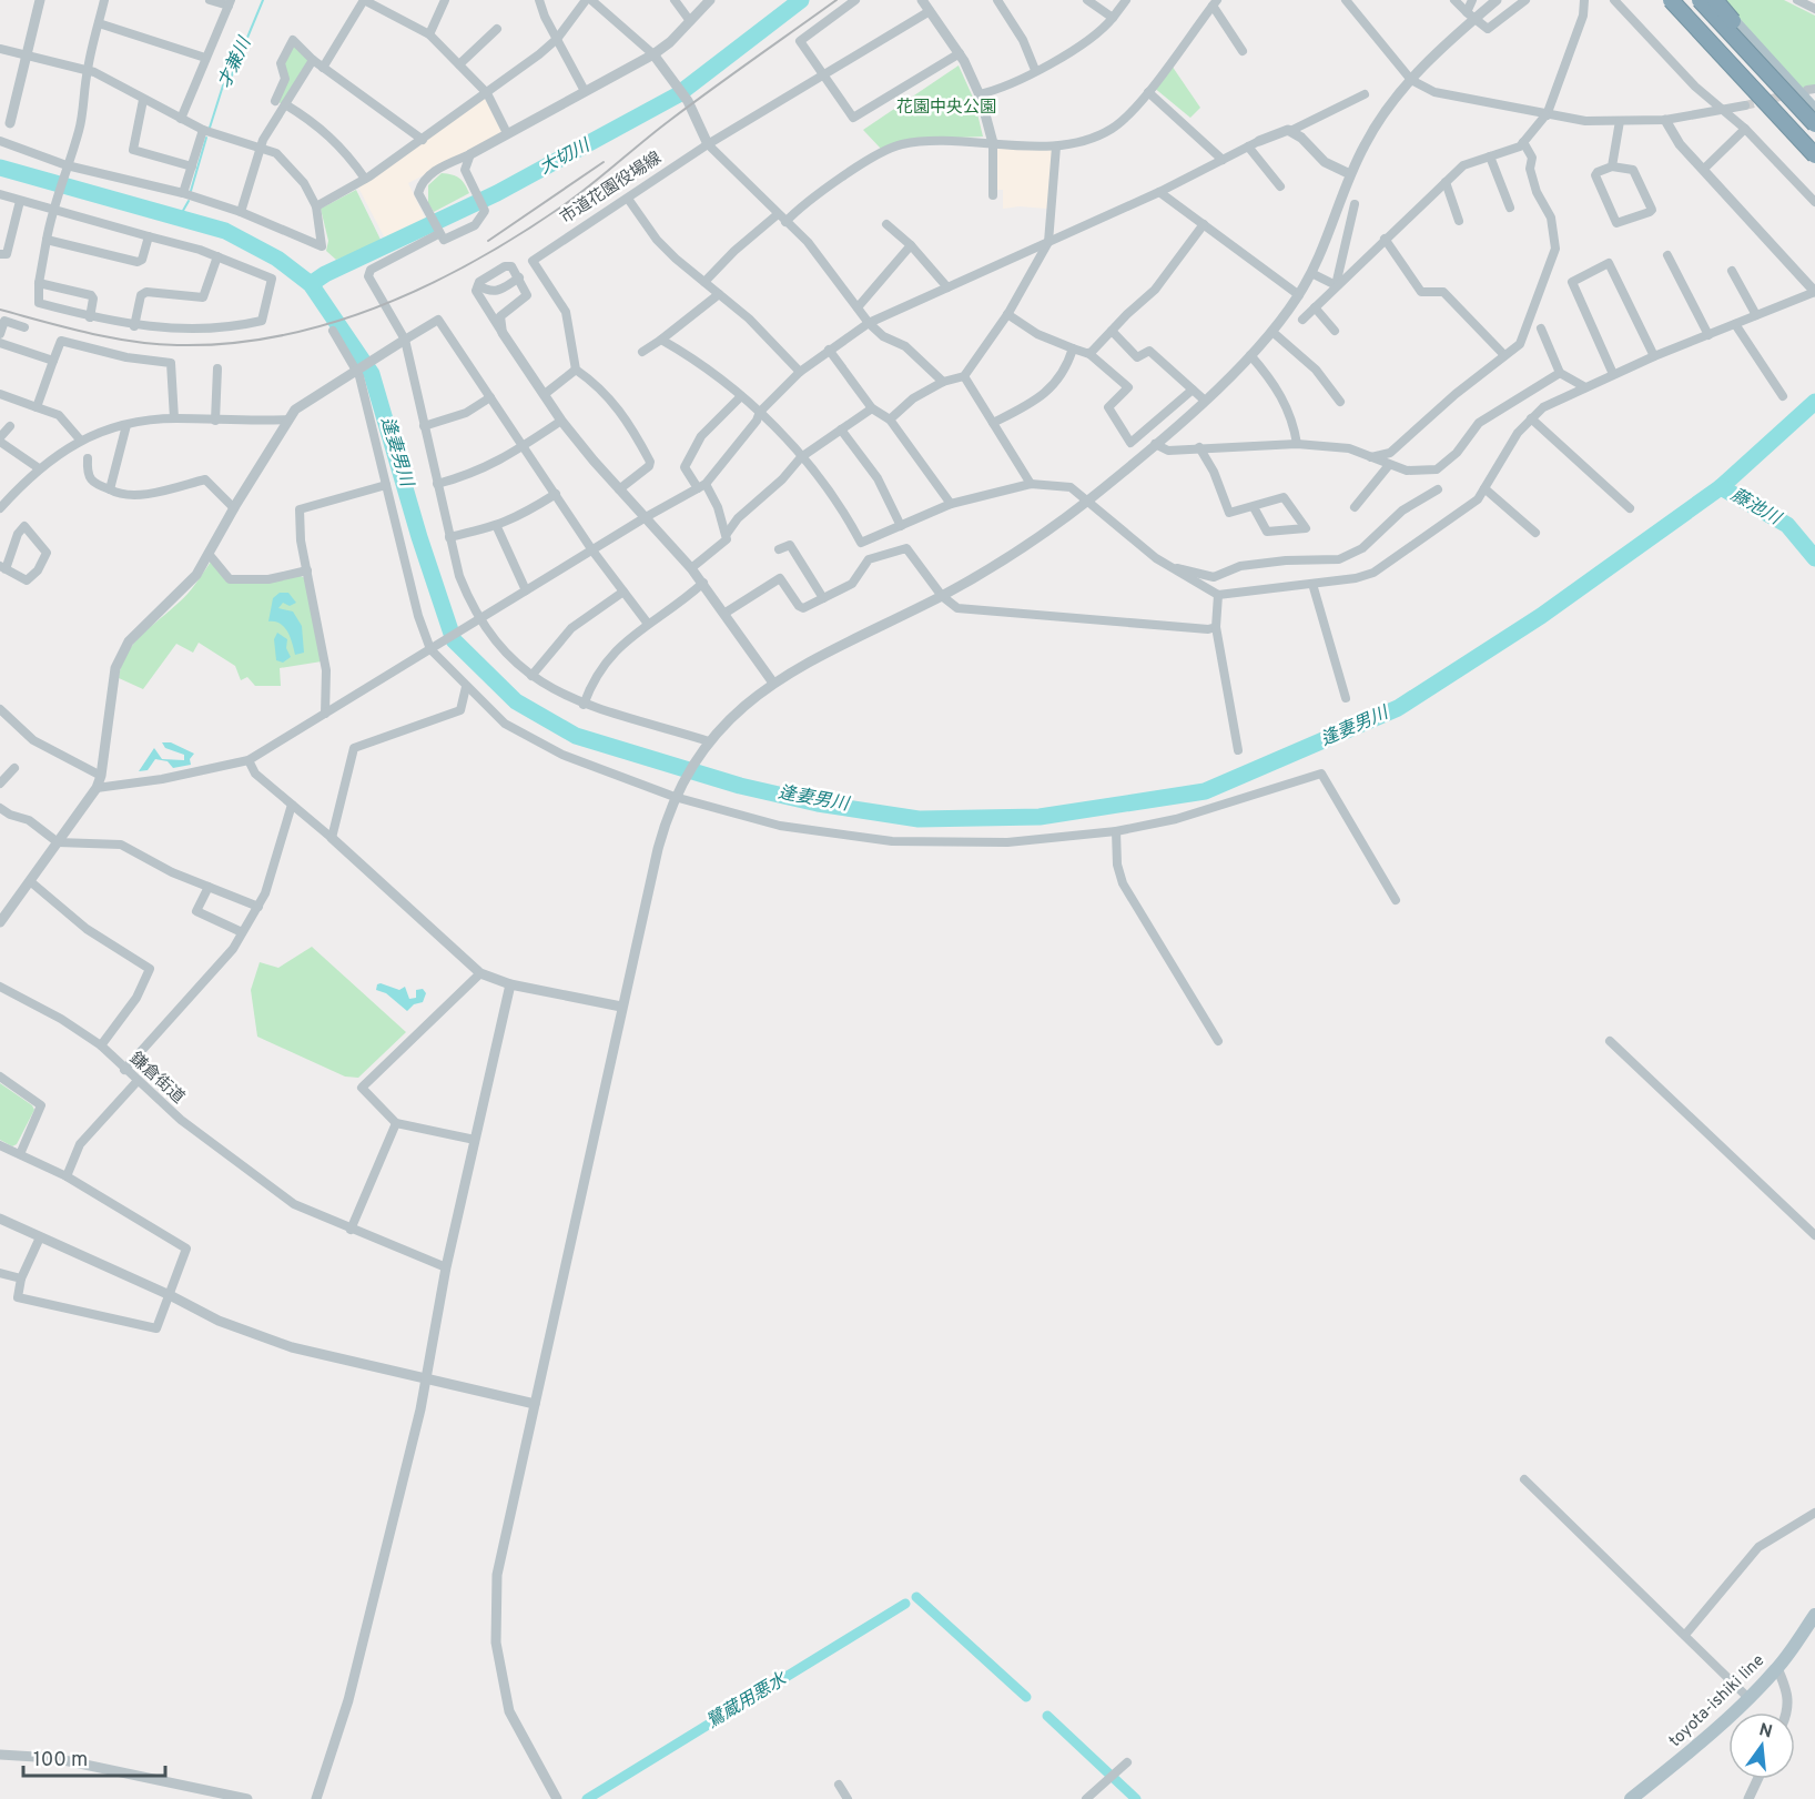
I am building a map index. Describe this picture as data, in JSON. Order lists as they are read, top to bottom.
{
  "streets": {
    "main road": ["toyota-ishiki line"],
    "street": ["市道花園役場線", "鎌倉街道"]
  },
  "water": [
    "才兼川",
    "大切川",
    "逢妻男川",
    "藤池川",
    "鷺蔵用悪水"
  ],
  "parks": ["花園中央公園"],
  "scale_bar": "100 m",
  "north": "top"
}
